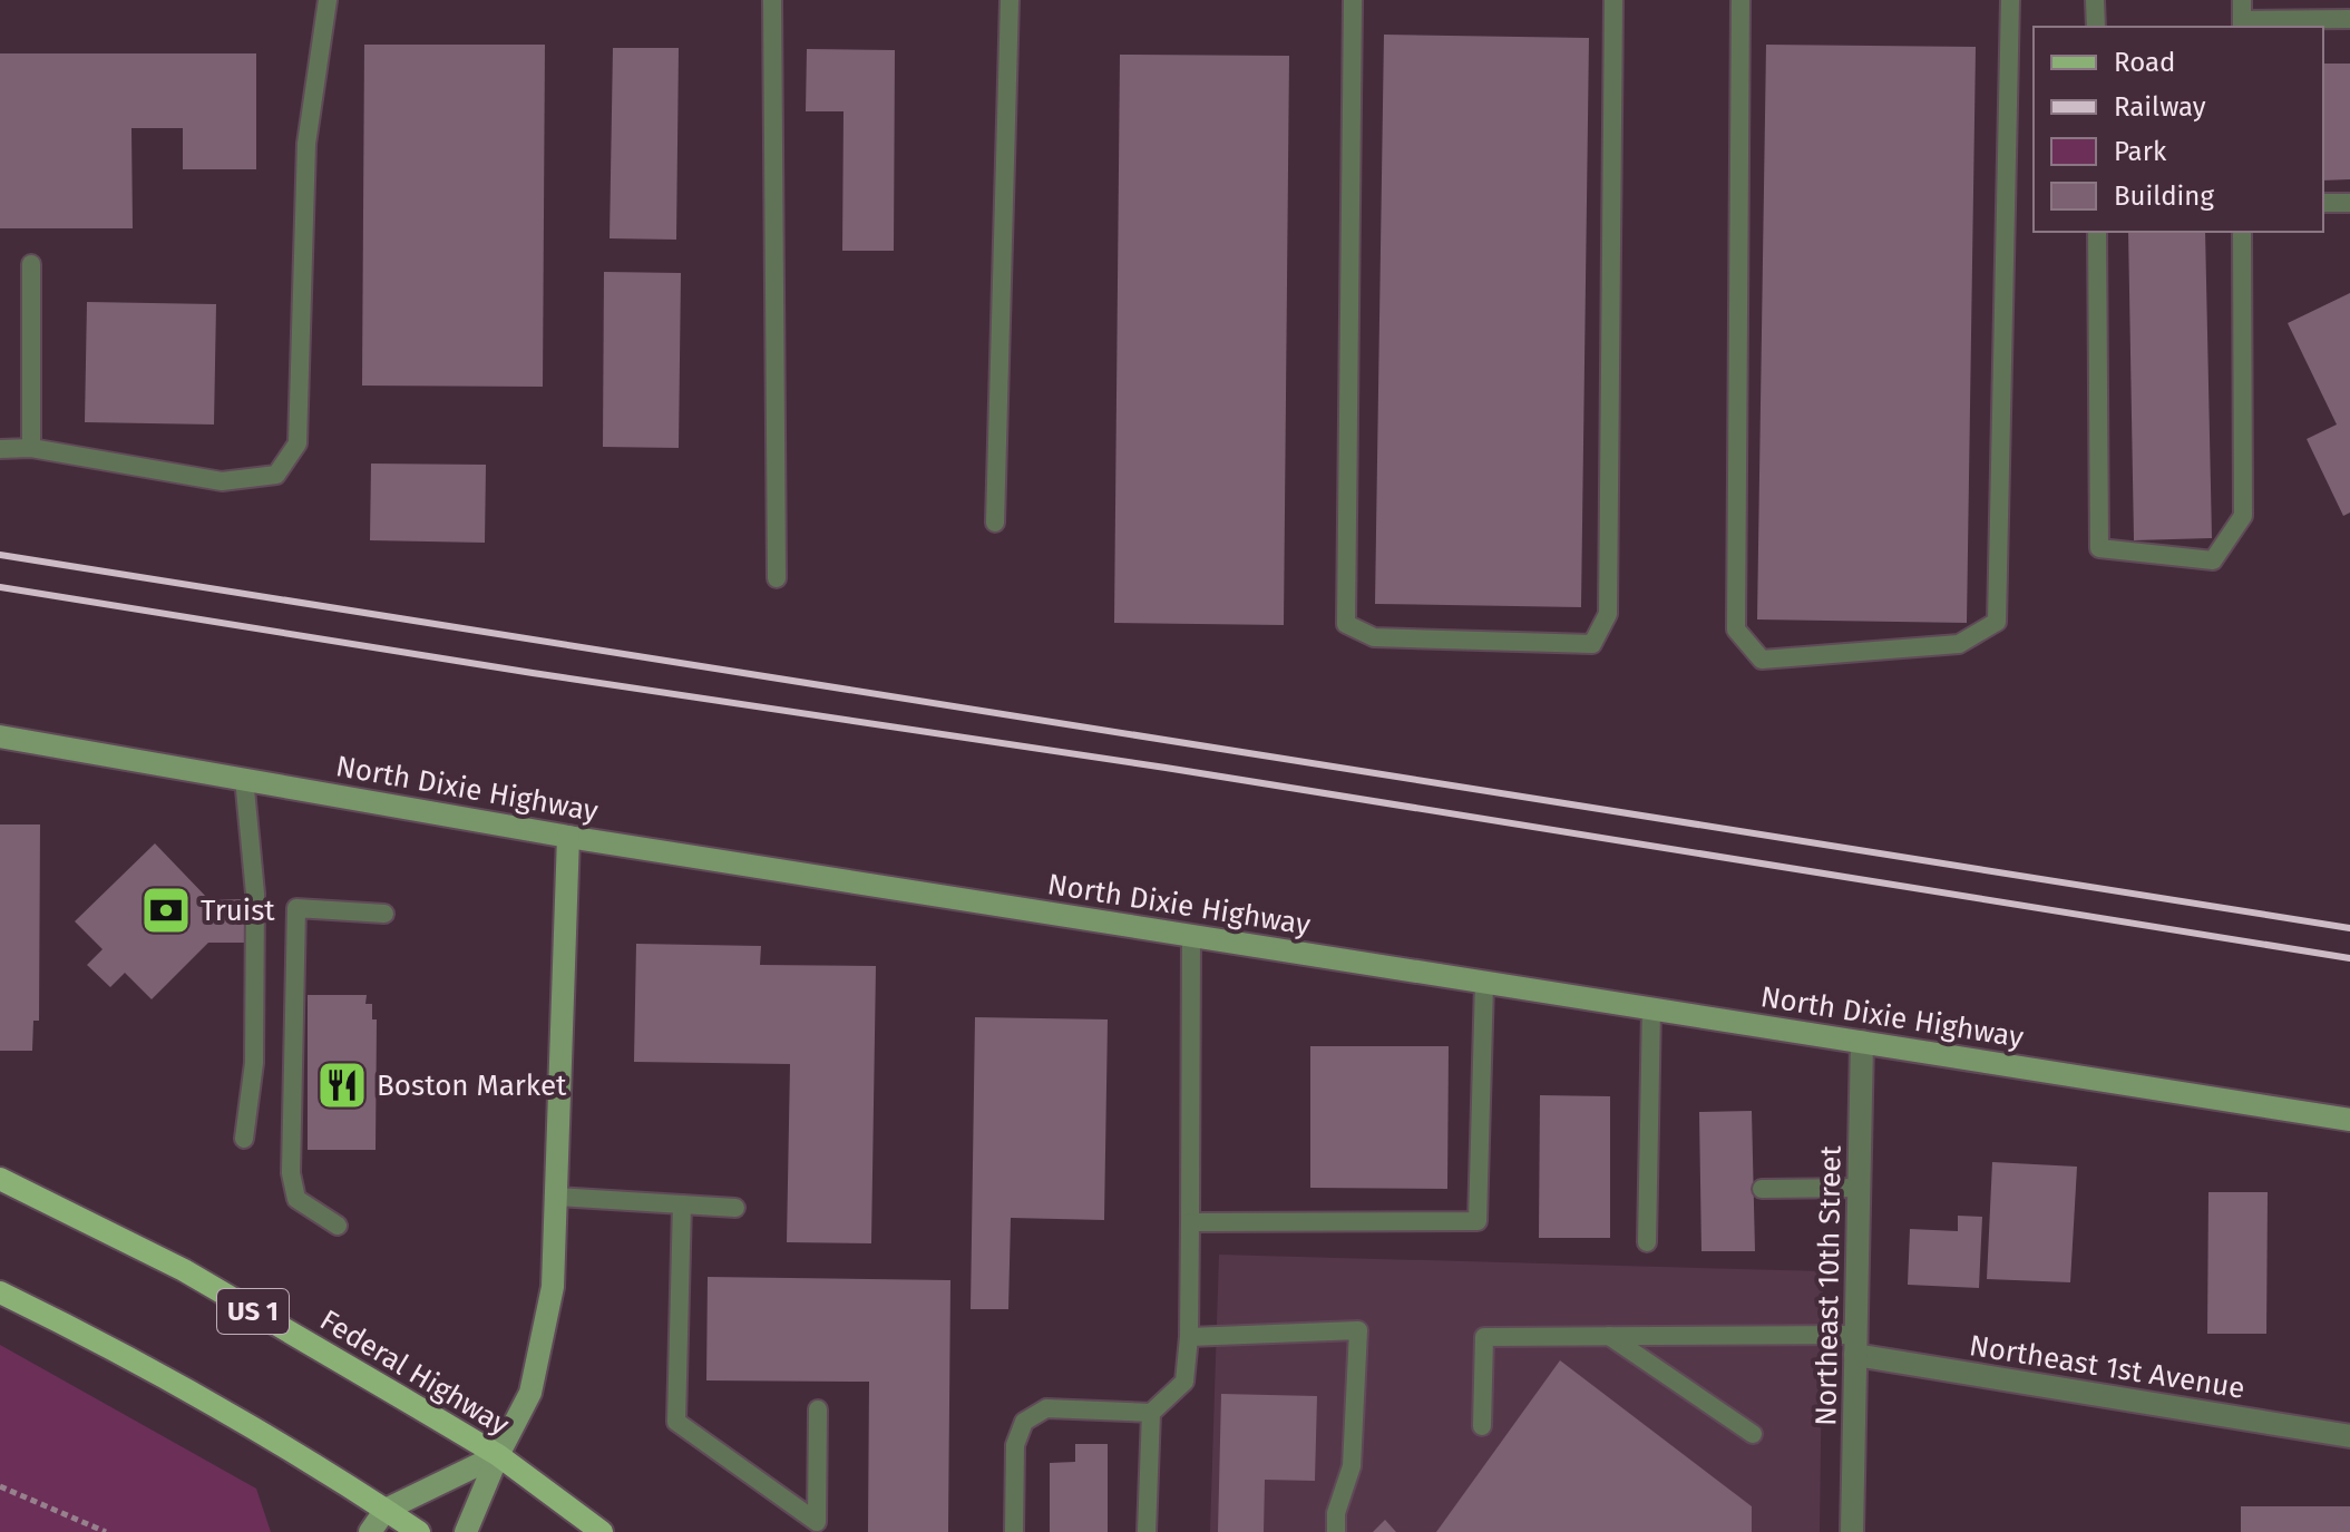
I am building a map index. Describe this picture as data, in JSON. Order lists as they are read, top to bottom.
{
  "streets": {
    "main road": ["North Dixie Highway", "US 1", "Federal Highway"],
    "street": ["Northeast 10th Street", "Northeast 1st Avenue"]
  },
  "crossings": [
    ["North Dixie Highway", "Northeast 10th Street"],
    ["Northeast 10th Street", "Northeast 1st Avenue"]
  ],
  "places": {
    "bank": ["Truist"],
    "restaurant": ["Boston Market"]
  },
  "legend": [
    "Road",
    "Railway",
    "Park",
    "Building"
  ]
}
